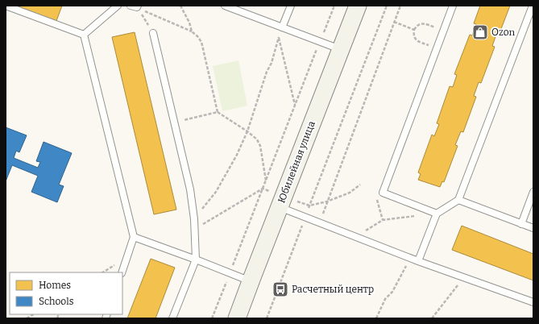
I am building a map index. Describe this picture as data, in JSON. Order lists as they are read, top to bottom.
{
  "streets": {
    "street": ["Юбилейная улица"]
  },
  "places": {
    "shop": ["Ozon"],
    "bus stop": ["Расчетный центр"]
  },
  "legend": ["Homes", "Schools"]
}
